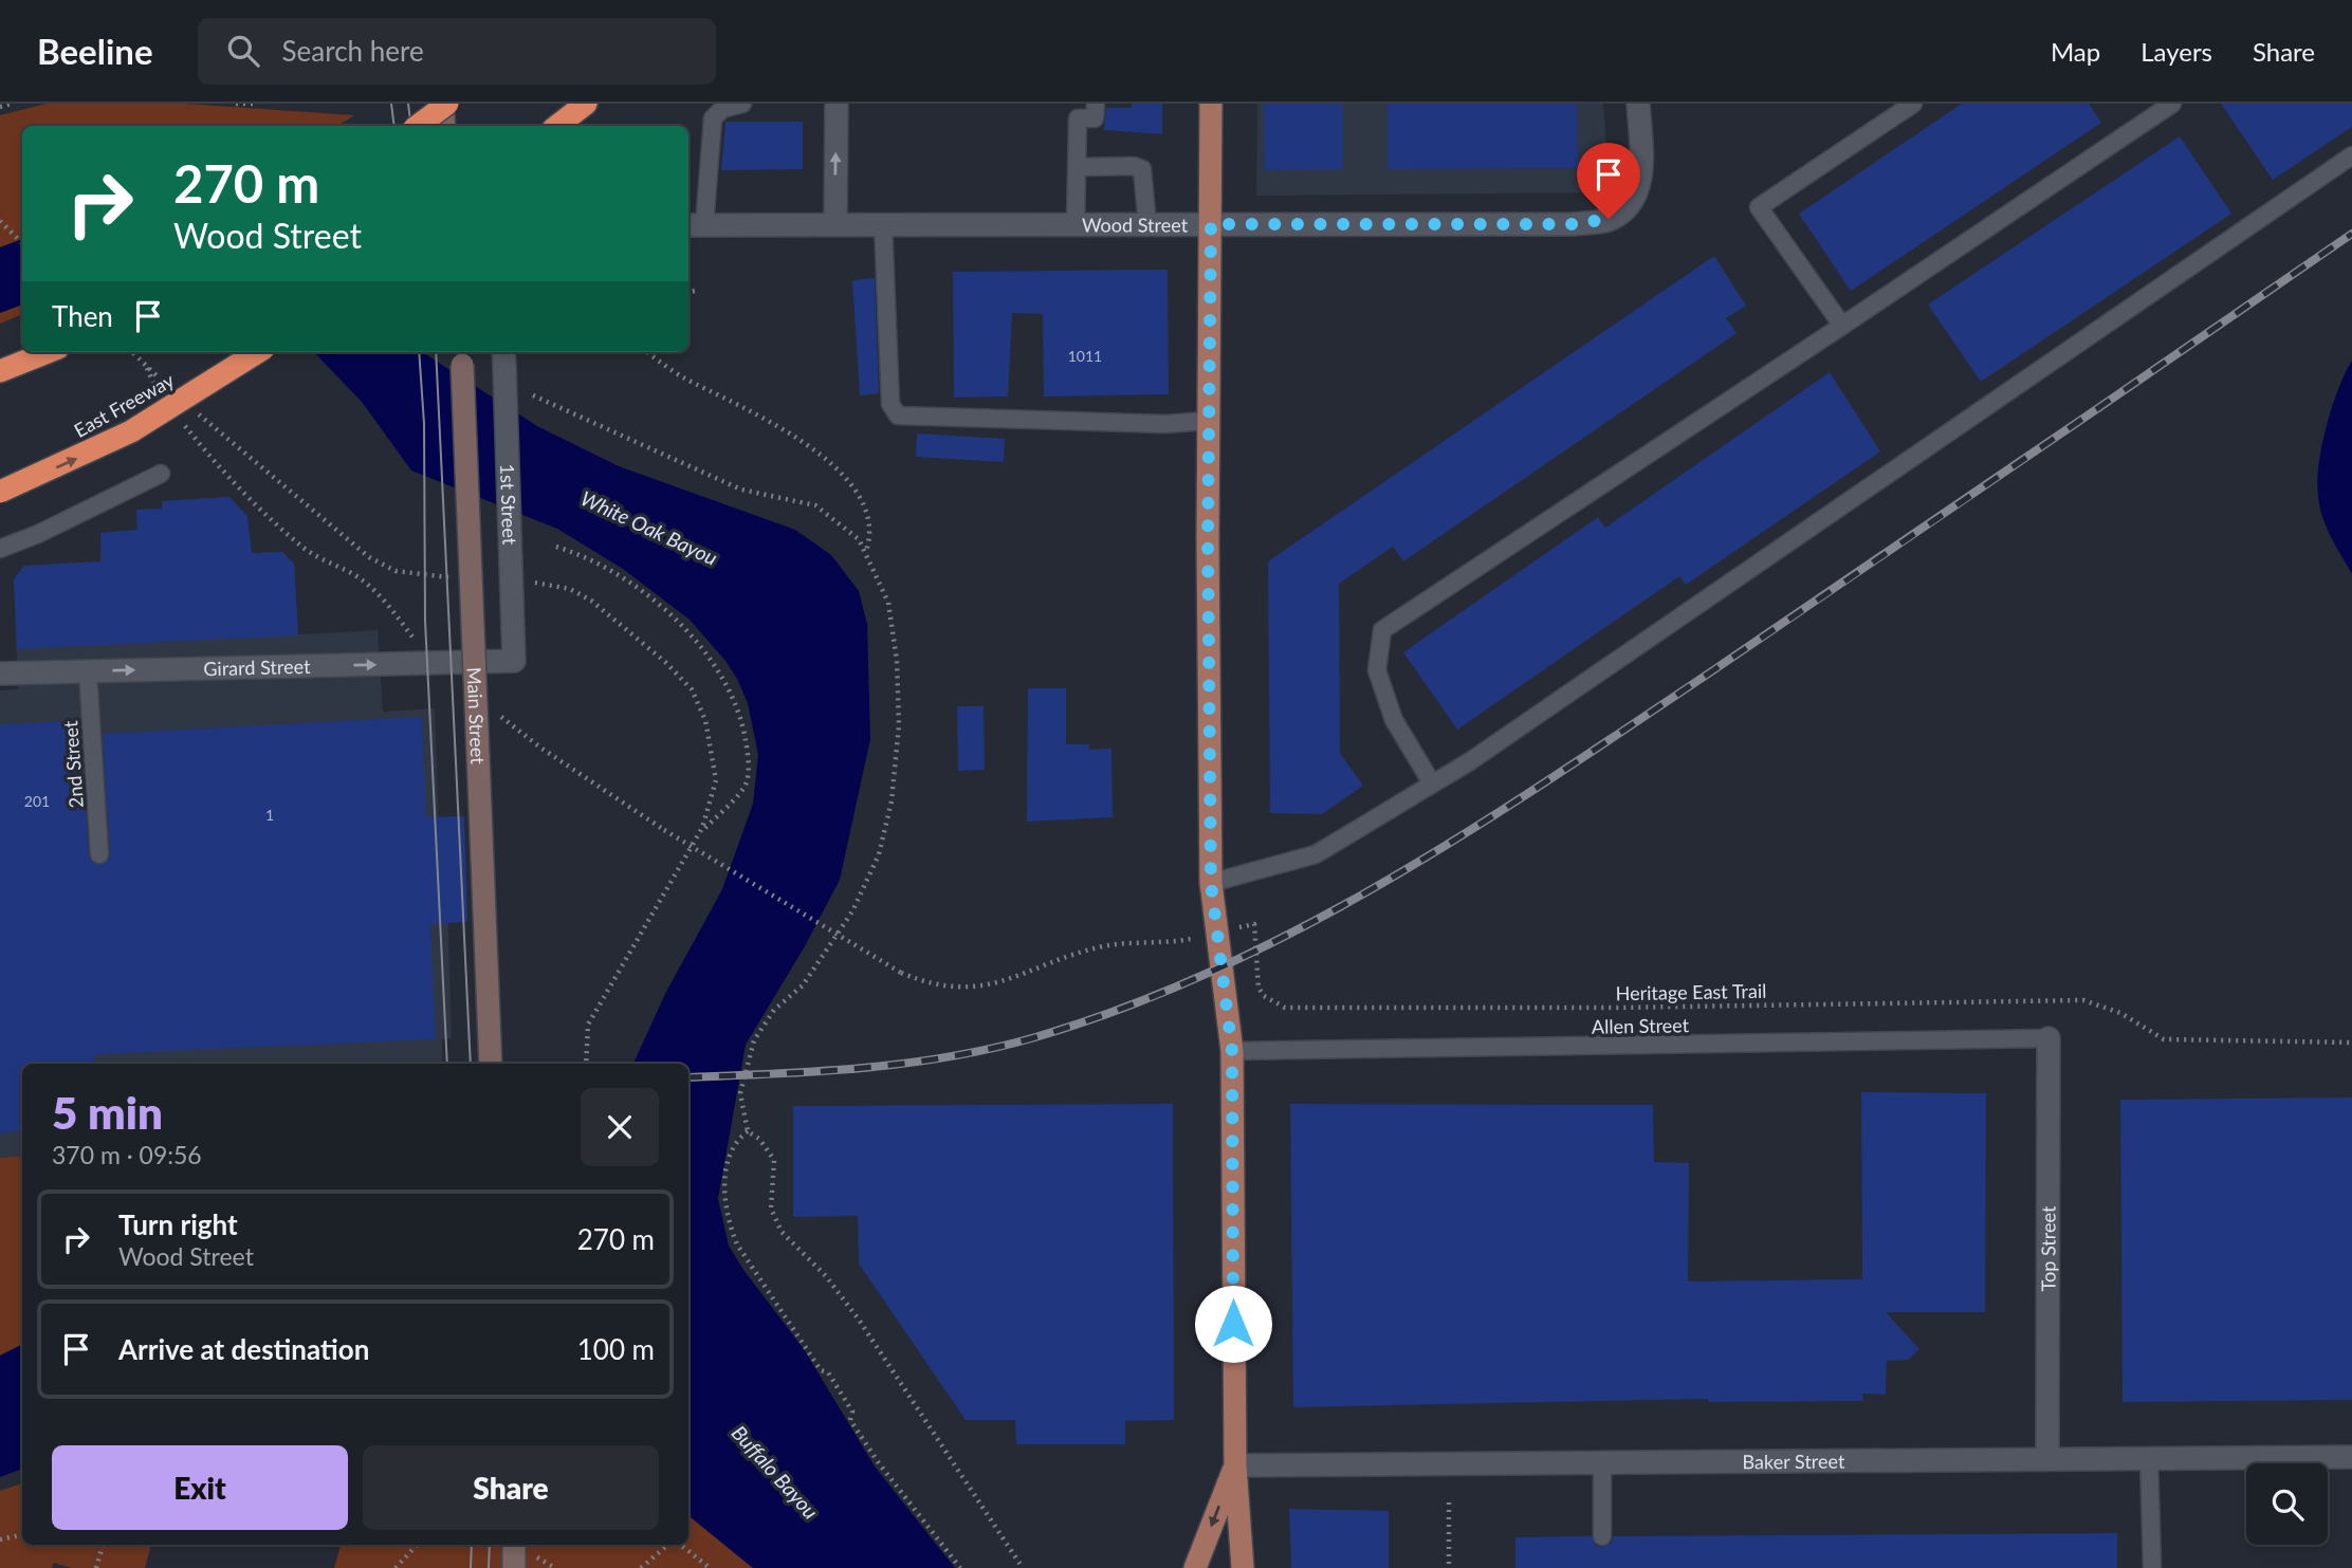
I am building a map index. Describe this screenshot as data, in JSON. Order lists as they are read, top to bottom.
{
  "streets": {
    "highway": ["East Freeway"],
    "main road": ["Main Street"],
    "street": [
      "Wood Street",
      "1st Street",
      "Girard Street",
      "Top Street",
      "Baker Street"
    ],
    "lane": ["2nd Street", "Allen Street"],
    "path": ["Heritage East Trail"]
  },
  "crossings": [
    ["1st Street", "Girard Street"],
    ["Girard Street", "2nd Street"],
    ["Allen Street", "Top Street"],
    ["Top Street", "Baker Street"]
  ],
  "one_way": ["East Freeway", "Girard Street"],
  "water": ["White Oak Bayou", "Buffalo Bayou"],
  "house_numbers": ["1011", "201", "1"],
  "page": {
    "header": "Beeline",
    "search": "Search here",
    "nav": ["Map", "Layers", "Share"],
    "turn": ["270 m", "Wood Street"],
    "then": "Then",
    "heading": ["5 min", "370 m · 09:56"],
    "list": [
      {
        "name": "Turn right",
        "note": "Wood Street",
        "value": "270 m"
      },
      {
        "name": "Arrive at destination",
        "value": "100 m"
      }
    ],
    "buttons": ["Exit", "Share"]
  }
}
